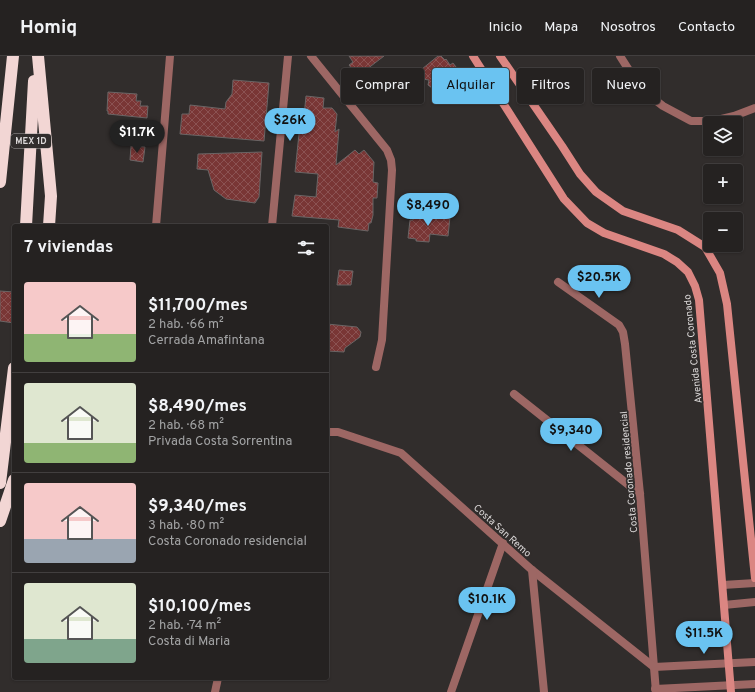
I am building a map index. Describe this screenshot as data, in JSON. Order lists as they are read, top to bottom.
{
  "streets": {
    "highway": ["MEX 1D"],
    "street": ["Avenida Costa Coronado", "Costa Coronado residencial", "Costa San Remo"]
  },
  "crossings": [
    ["Costa Coronado residencial", "Costa San Remo"]
  ],
  "page": {
    "header": "Homiq",
    "nav": [
      "Inicio",
      "Mapa",
      "Nosotros",
      "Contacto"
    ],
    "chip": [
      "Comprar",
      "Alquilar",
      "Filtros",
      "Nuevo"
    ],
    "price": [
      "$26K",
      "$11.7K",
      "$8,490",
      "$20.5K",
      "$9,340",
      "$10.1K",
      "$11.5K"
    ],
    "map_buttons": ["+", "−"],
    "heading": "7 viviendas",
    "list": [
      {
        "name": "$11,700/mes",
        "note": "2 hab. · 66 m² · Cerrada Amafintana"
      },
      {
        "name": "$8,490/mes",
        "note": "2 hab. · 68 m² · Privada Costa Sorrentina"
      },
      {
        "name": "$9,340/mes",
        "note": "3 hab. · 80 m² · Costa Coronado residencial"
      },
      {
        "name": "$10,100/mes",
        "note": "2 hab. · 74 m² · Costa di Maria"
      }
    ]
  }
}
